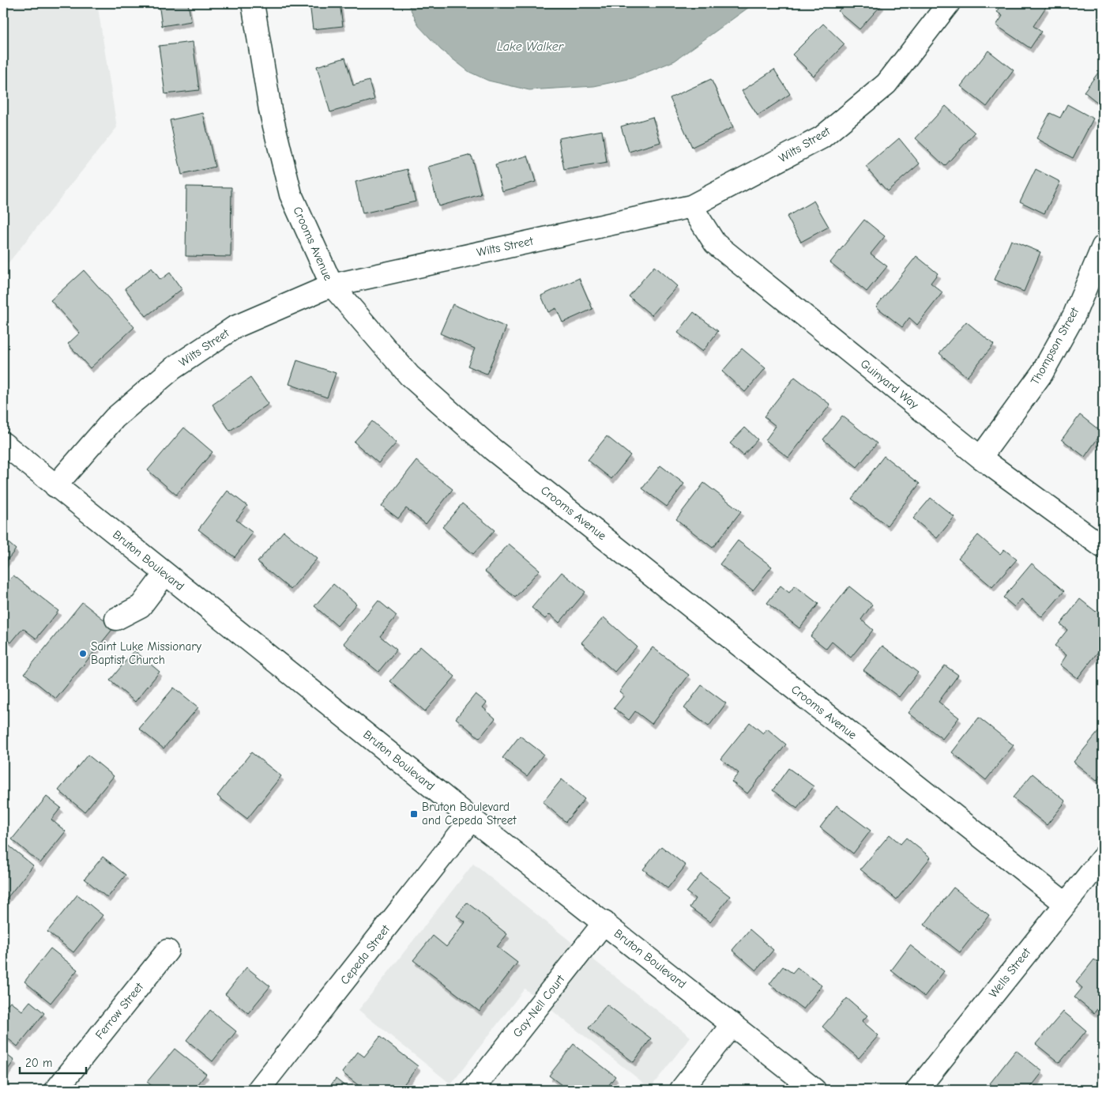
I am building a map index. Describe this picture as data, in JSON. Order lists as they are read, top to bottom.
{
  "streets": {
    "street": [
      "Wilts Street",
      "Crooms Avenue",
      "Thompson Street",
      "Guinyard Way",
      "Bruton Boulevard",
      "Cepeda Street",
      "Wells Street",
      "Gay-Nell Court",
      "Ferrow Street"
    ]
  },
  "crossings": [
    ["Wilts Street", "Crooms Avenue"],
    ["Wilts Street", "Guinyard Way"],
    ["Wilts Street", "Bruton Boulevard"],
    ["Crooms Avenue", "Wells Street"],
    ["Thompson Street", "Guinyard Way"],
    ["Bruton Boulevard", "Cepeda Street"],
    ["Bruton Boulevard", "Gay-Nell Court"]
  ],
  "water": ["Lake Walker"],
  "places": {
    "other": ["Saint Luke Missionary Baptist Church"],
    "transit": ["Bruton Boulevard and Cepeda Street"]
  },
  "scale_bar": "20 m"
}
